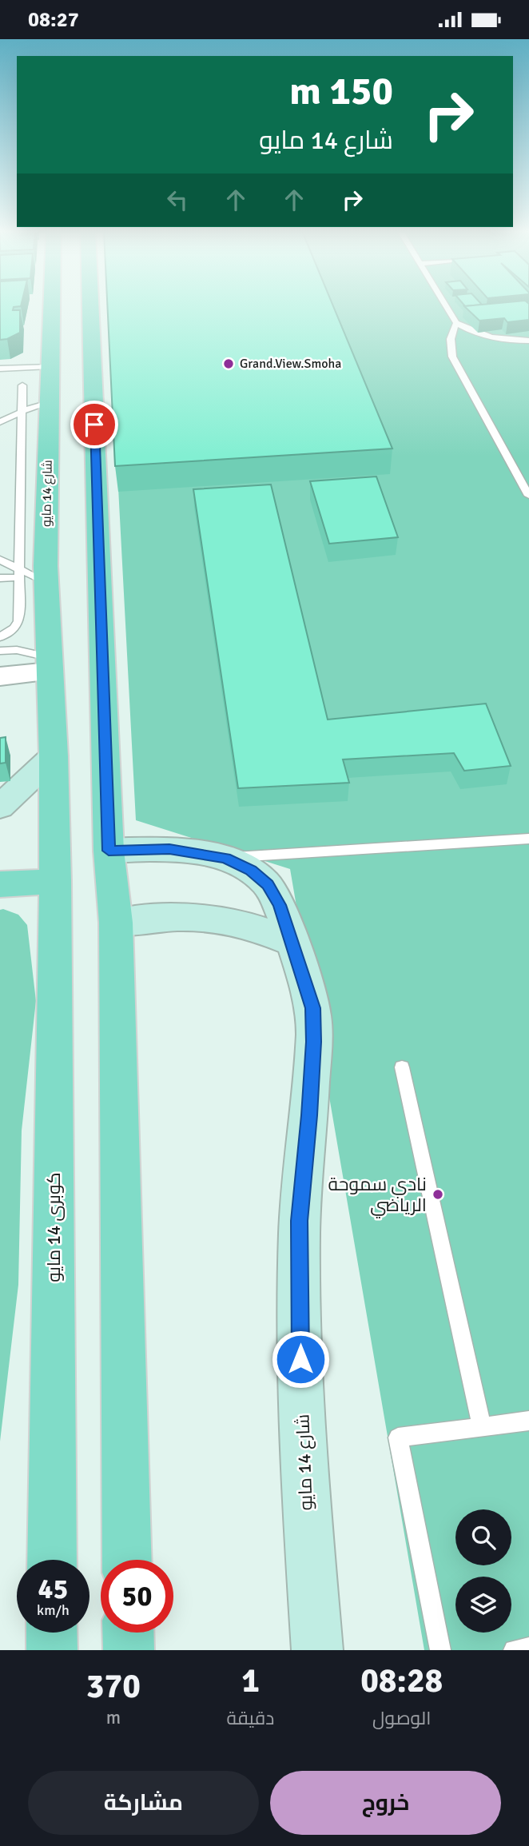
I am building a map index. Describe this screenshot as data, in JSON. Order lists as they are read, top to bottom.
{
  "streets": {
    "main road": ["شارع 14 مايو", "كوبرى 14 مايو"]
  },
  "crossings": [
    ["شارع 14 مايو", "كوبرى 14 مايو"]
  ],
  "places": ["Grand.View.Smoha", "نادي سموحة الرياضي"],
  "page": {
    "status": "08:27",
    "turn": ["150 m", "شارع 14 مايو"],
    "speed": "45 km/h",
    "limit": "50",
    "eta": [
      "08:28",
      "الوصول",
      "1",
      "دقيقة",
      "370",
      "m"
    ],
    "buttons": ["خروج", "مشاركة"]
  }
}
